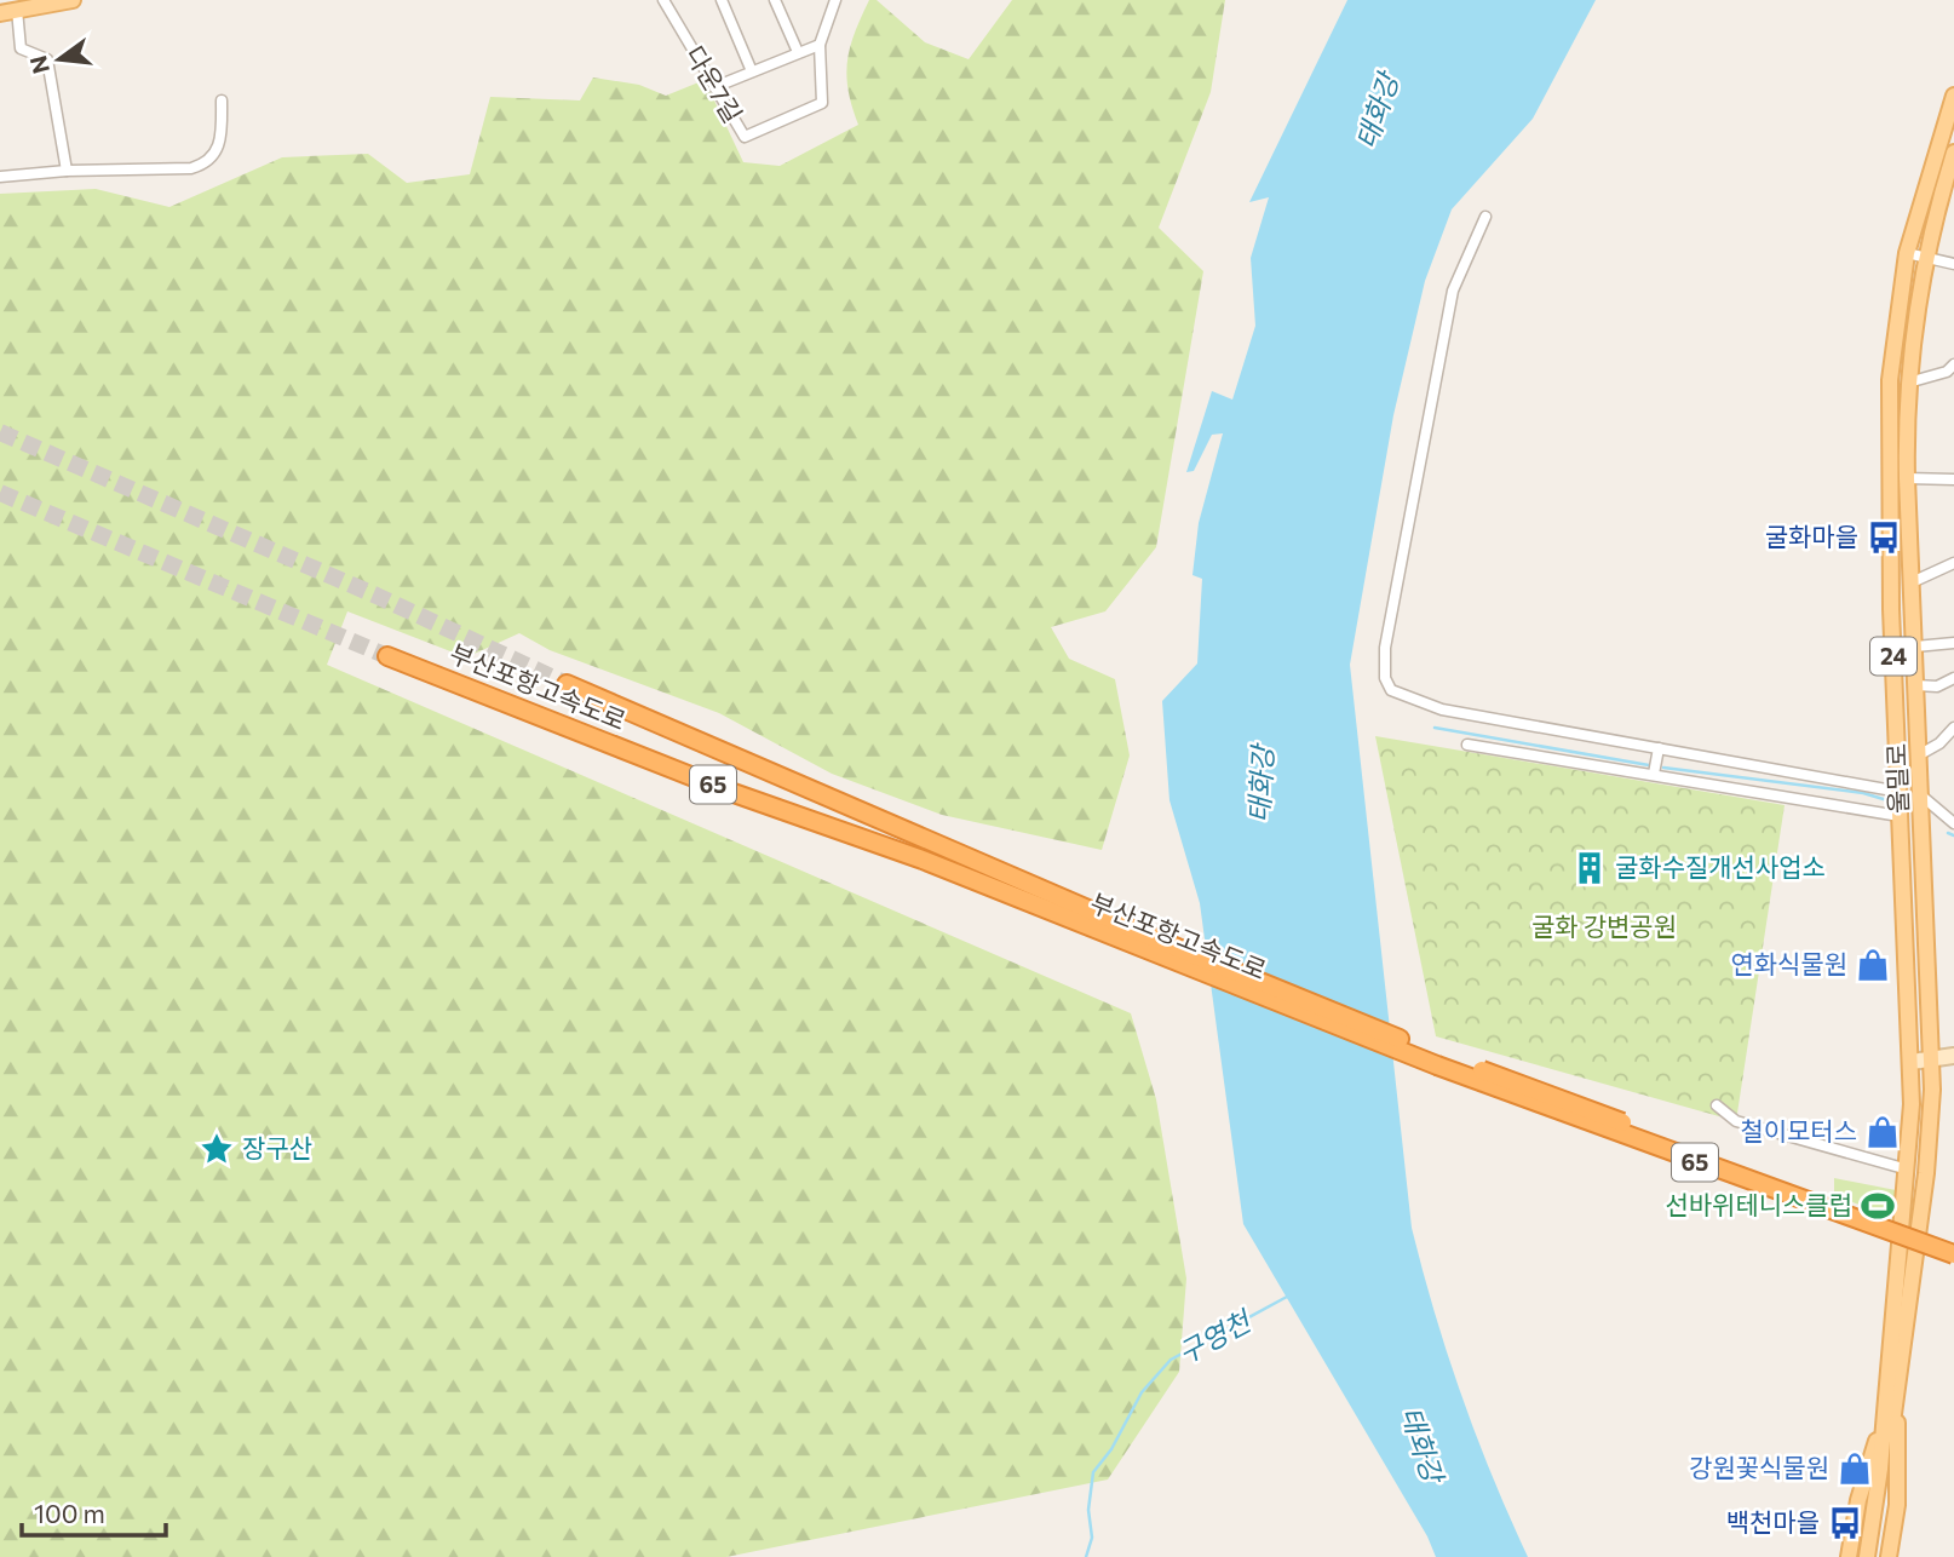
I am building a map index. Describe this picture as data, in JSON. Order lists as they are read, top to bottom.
{
  "streets": {
    "highway": ["부산포항고속도로", "65"],
    "main road": ["24", "울밀로"],
    "street": ["다운7길"]
  },
  "water": ["태화강", "구영천"],
  "parks": ["굴화 강변공원"],
  "places": {
    "bus stop": ["굴화마을", "백천마을"],
    "building": ["굴화수질개선사업소"],
    "shop": ["연화식물원", "철이모터스", "강원꽃식물원"],
    "place": ["장구산"],
    "sports": ["선바위테니스클럽"]
  },
  "scale_bar": "100 m",
  "north": "left"
}
